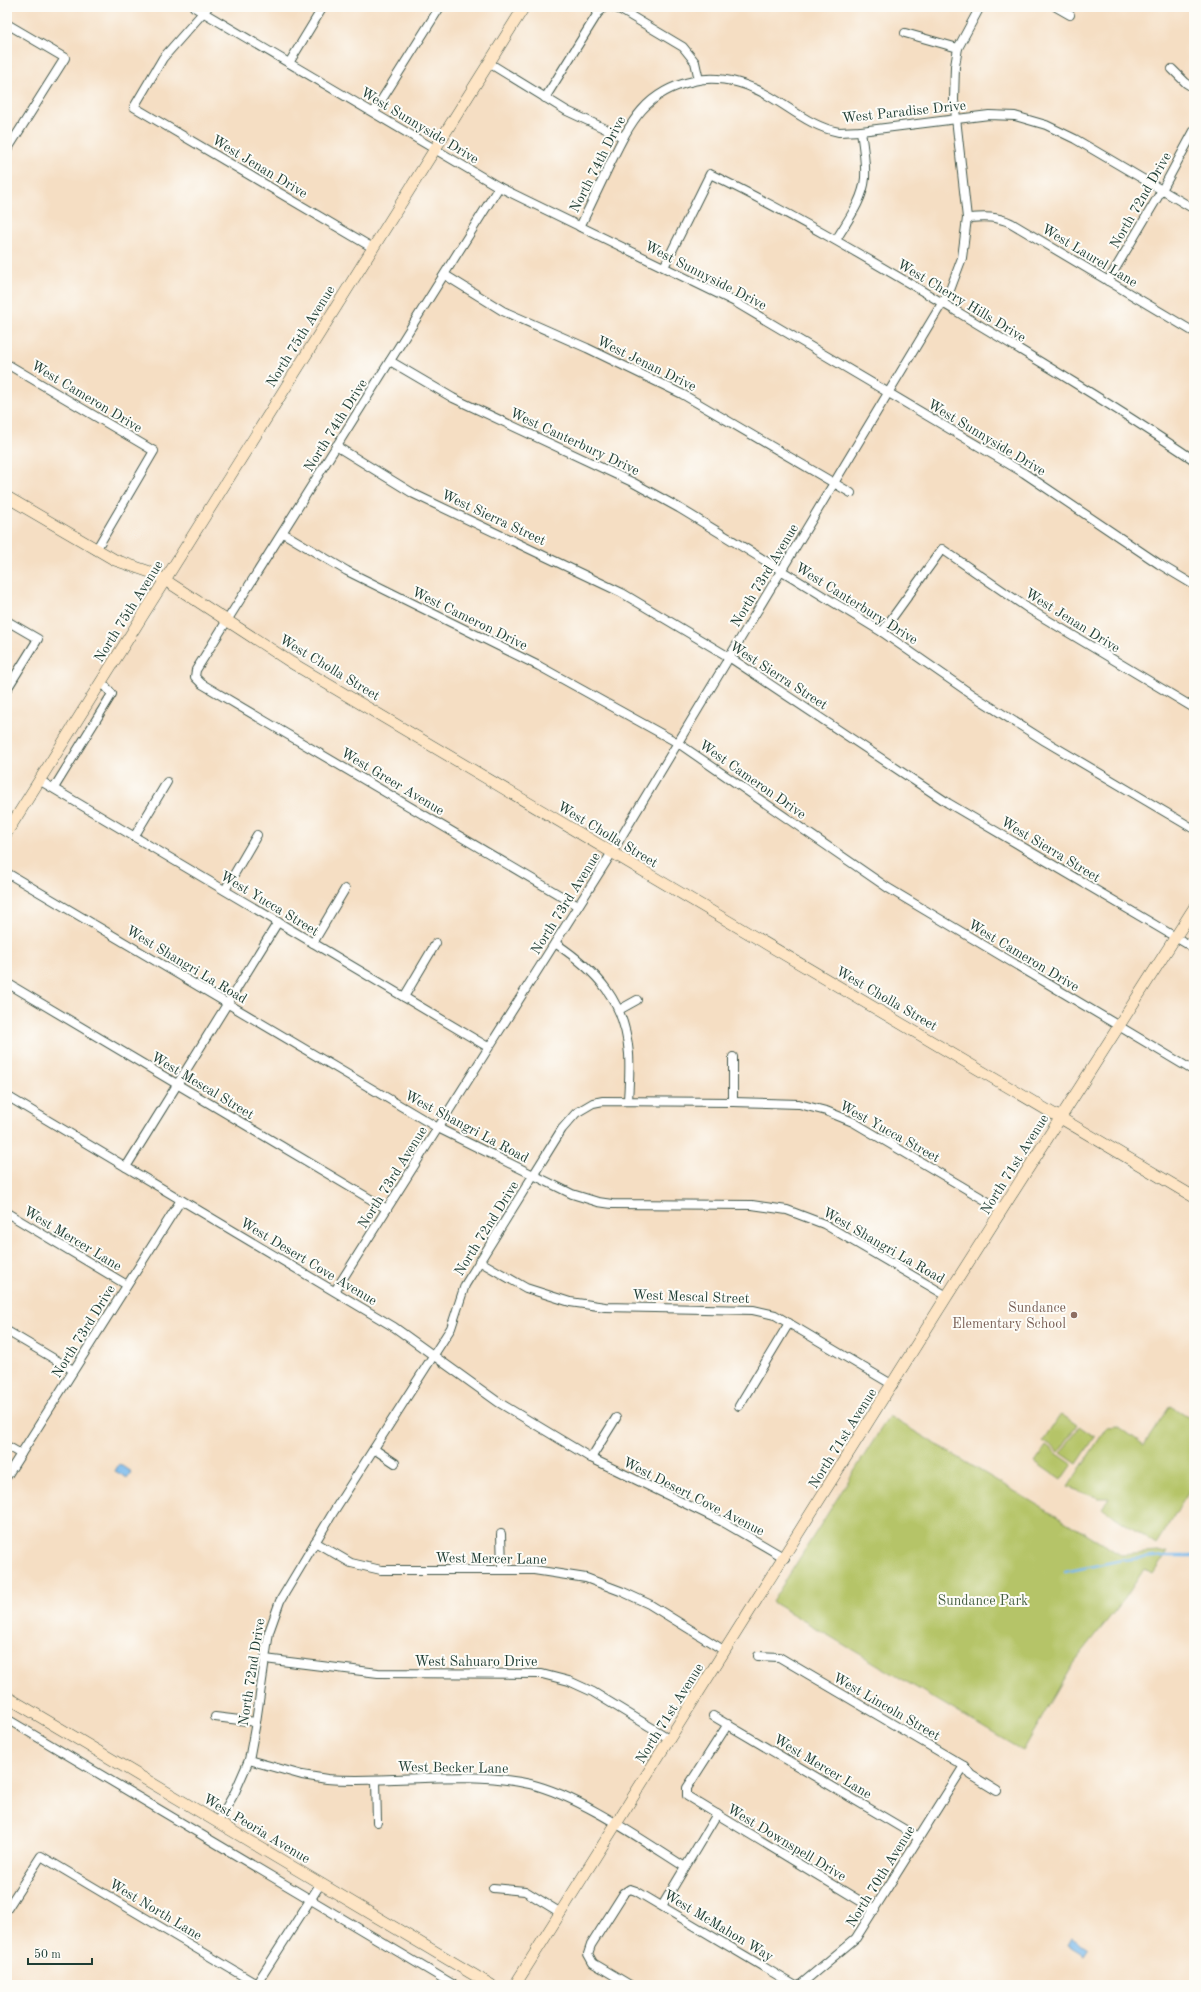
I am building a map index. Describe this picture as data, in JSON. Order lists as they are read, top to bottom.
{
  "streets": {
    "street": [
      "West Paradise Drive",
      "West Sunnyside Drive",
      "North 74th Drive",
      "West Jenan Drive",
      "North 72nd Drive",
      "West Laurel Lane",
      "West Cherry Hills Drive",
      "North 75th Avenue",
      "West Cameron Drive",
      "West Canterbury Drive",
      "West Sierra Street",
      "North 73rd Avenue",
      "West Cholla Street",
      "West Greer Avenue",
      "West Yucca Street",
      "West Shangri La Road",
      "West Mescal Street",
      "North 71st Avenue",
      "West Mercer Lane",
      "West Desert Cove Avenue",
      "North 73rd Drive",
      "West Sahuaro Drive",
      "West Lincoln Street",
      "West Becker Lane",
      "West Peoria Avenue",
      "West Downspell Drive",
      "North 70th Avenue",
      "West North Lane",
      "West McMahon Way"
    ]
  },
  "crossings": [
    ["West Paradise Drive", "North 74th Drive"],
    ["West Paradise Drive", "North 72nd Drive"],
    ["West Paradise Drive", "North 73rd Avenue"],
    ["West Sunnyside Drive", "North 74th Drive"],
    ["West Sunnyside Drive", "West Jenan Drive"],
    ["West Sunnyside Drive", "West Cherry Hills Drive"],
    ["West Sunnyside Drive", "North 75th Avenue"],
    ["West Sunnyside Drive", "North 73rd Avenue"],
    ["North 74th Drive", "West Jenan Drive"],
    ["North 74th Drive", "West Cameron Drive"],
    ["North 74th Drive", "West Canterbury Drive"],
    ["North 74th Drive", "West Sierra Street"],
    ["North 74th Drive", "West Cholla Street"],
    ["North 74th Drive", "West Greer Avenue"],
    ["West Jenan Drive", "North 75th Avenue"],
    ["West Jenan Drive", "West Canterbury Drive"],
    ["West Jenan Drive", "North 73rd Avenue"],
    ["North 72nd Drive", "West Laurel Lane"],
    ["North 72nd Drive", "West Yucca Street"],
    ["North 72nd Drive", "West Shangri La Road"],
    ["North 72nd Drive", "West Mescal Street"],
    ["North 72nd Drive", "West Mercer Lane"],
    ["North 72nd Drive", "West Desert Cove Avenue"],
    ["North 72nd Drive", "West Sahuaro Drive"],
    ["North 72nd Drive", "West Becker Lane"],
    ["North 72nd Drive", "West Peoria Avenue"],
    ["West Laurel Lane", "North 73rd Avenue"],
    ["West Cherry Hills Drive", "North 73rd Avenue"],
    ["North 75th Avenue", "West Cholla Street"],
    ["North 75th Avenue", "West Yucca Street"],
    ["West Cameron Drive", "North 73rd Avenue"],
    ["West Cameron Drive", "West Cholla Street"],
    ["West Cameron Drive", "North 71st Avenue"],
    ["West Canterbury Drive", "North 73rd Avenue"],
    ["West Sierra Street", "North 73rd Avenue"],
    ["West Sierra Street", "North 71st Avenue"],
    ["North 73rd Avenue", "West Cholla Street"],
    ["North 73rd Avenue", "West Greer Avenue"],
    ["North 73rd Avenue", "West Yucca Street"],
    ["North 73rd Avenue", "West Shangri La Road"],
    ["North 73rd Avenue", "West Mescal Street"],
    ["North 73rd Avenue", "West Desert Cove Avenue"],
    ["West Cholla Street", "North 71st Avenue"],
    ["West Yucca Street", "North 71st Avenue"],
    ["West Shangri La Road", "North 71st Avenue"],
    ["West Mescal Street", "North 71st Avenue"],
    ["North 71st Avenue", "West Mercer Lane"],
    ["North 71st Avenue", "West Desert Cove Avenue"],
    ["North 71st Avenue", "West Sahuaro Drive"],
    ["North 71st Avenue", "West Becker Lane"],
    ["West Mercer Lane", "North 73rd Drive"],
    ["West Mercer Lane", "West Downspell Drive"],
    ["West Mercer Lane", "North 70th Avenue"],
    ["West Desert Cove Avenue", "North 73rd Drive"],
    ["West Lincoln Street", "North 70th Avenue"],
    ["West Downspell Drive", "North 70th Avenue"]
  ],
  "parks": ["Sundance Park"],
  "places": ["Sundance Elementary School"],
  "scale_bar": "50 m"
}
